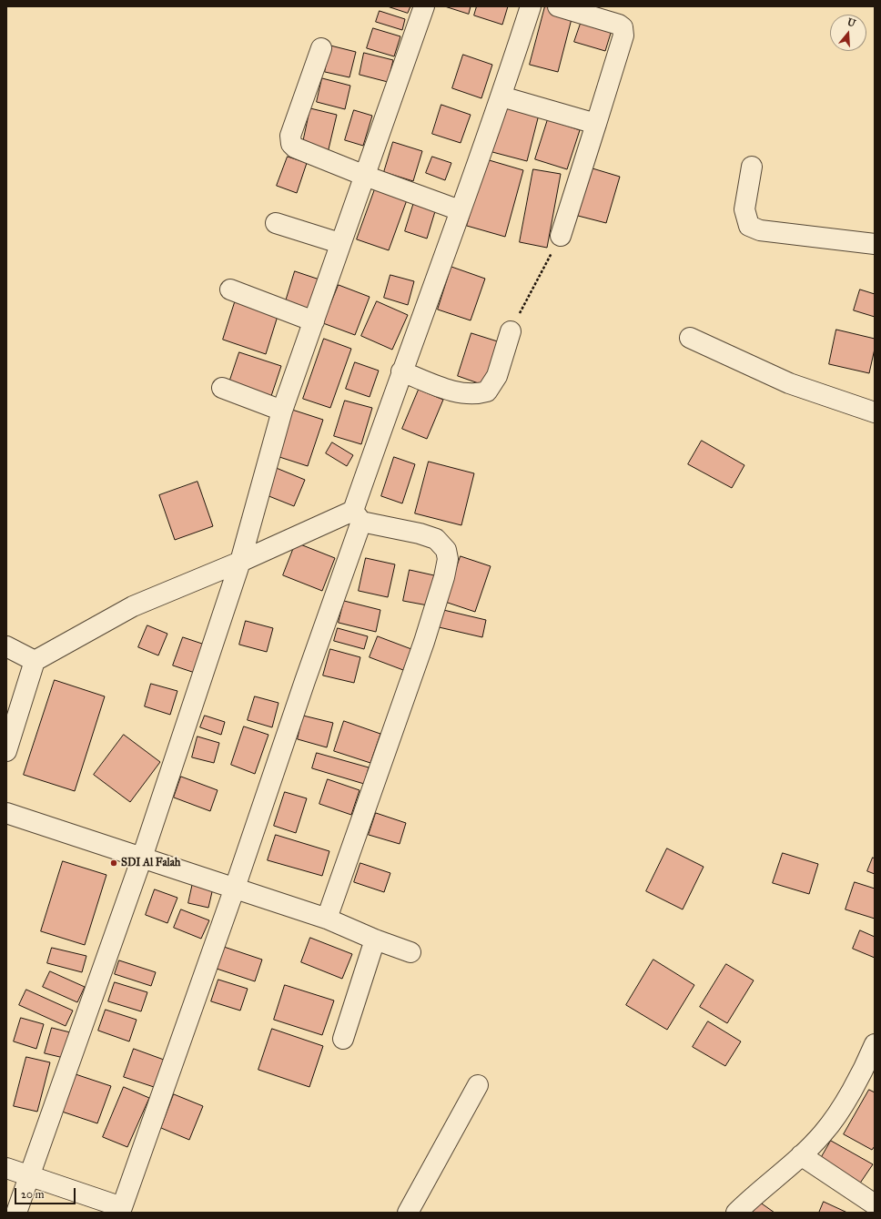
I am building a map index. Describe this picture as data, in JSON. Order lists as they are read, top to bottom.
{
  "places": ["SDI Al Falah"],
  "scale_bar": "20 m",
  "north": "top"
}
